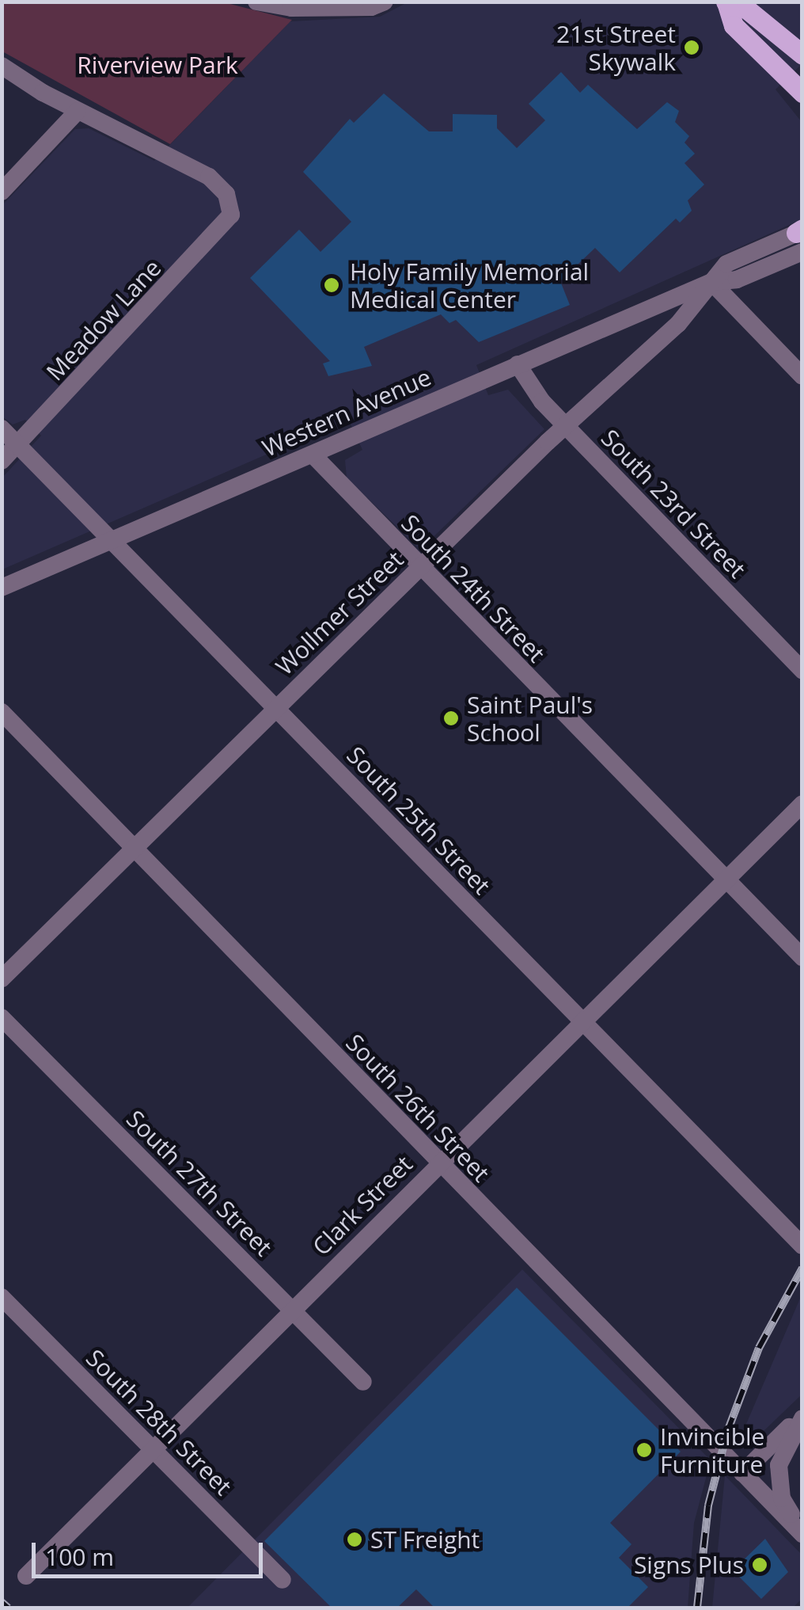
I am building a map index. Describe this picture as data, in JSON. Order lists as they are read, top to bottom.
{
  "streets": {
    "street": [
      "Meadow Lane",
      "Western Avenue",
      "South 23rd Street",
      "South 24th Street",
      "Wollmer Street",
      "South 25th Street",
      "South 26th Street",
      "South 27th Street",
      "Clark Street",
      "South 28th Street"
    ]
  },
  "crossings": [
    ["Meadow Lane", "South 25th Street"],
    ["Western Avenue", "South 23rd Street"],
    ["Western Avenue", "South 24th Street"],
    ["Western Avenue", "Wollmer Street"],
    ["Western Avenue", "South 25th Street"],
    ["South 23rd Street", "Wollmer Street"],
    ["South 24th Street", "Wollmer Street"],
    ["South 24th Street", "Clark Street"],
    ["Wollmer Street", "South 25th Street"],
    ["Wollmer Street", "South 26th Street"],
    ["South 25th Street", "Clark Street"],
    ["South 26th Street", "Clark Street"],
    ["South 27th Street", "Clark Street"],
    ["Clark Street", "South 28th Street"]
  ],
  "parks": ["Riverview Park"],
  "places": [
    "21st Street Skywalk",
    "Holy Family Memorial Medical Center",
    "Saint Paul's School",
    "Invincible Furniture",
    "ST Freight",
    "Signs Plus"
  ],
  "scale_bar": "100 m"
}
